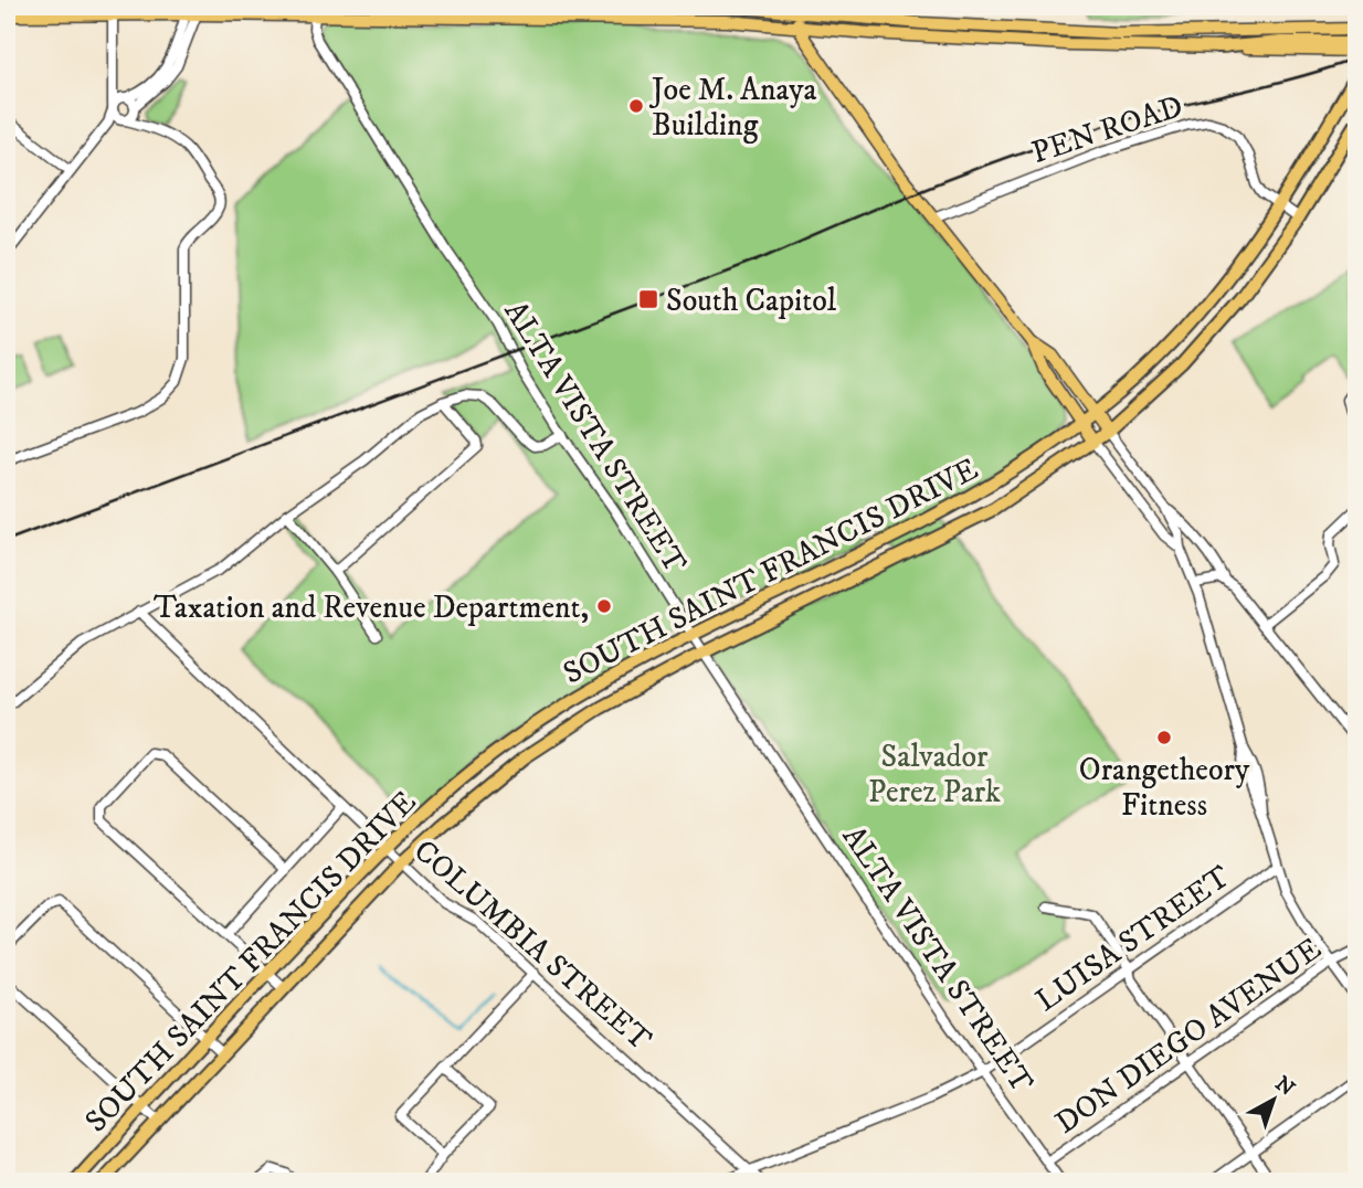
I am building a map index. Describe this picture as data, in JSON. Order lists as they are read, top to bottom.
{
  "streets": {
    "highway": ["SOUTH SAINT FRANCIS DRIVE"],
    "street": [
      "PEN ROAD",
      "ALTA VISTA STREET",
      "LUISA STREET",
      "COLUMBIA STREET",
      "DON DIEGO AVENUE"
    ]
  },
  "crossings": [
    ["PEN ROAD", "SOUTH SAINT FRANCIS DRIVE"],
    ["ALTA VISTA STREET", "SOUTH SAINT FRANCIS DRIVE"],
    ["ALTA VISTA STREET", "LUISA STREET"],
    ["ALTA VISTA STREET", "DON DIEGO AVENUE"],
    ["SOUTH SAINT FRANCIS DRIVE", "COLUMBIA STREET"],
    ["LUISA STREET", "COLUMBIA STREET"]
  ],
  "parks": ["Salvador Perez Park"],
  "places": {
    "other": ["Joe M. Anaya Building", "Taxation and Revenue Department,", "Orangetheory Fitness"],
    "transit": ["South Capitol"]
  },
  "north": "top right"
}
